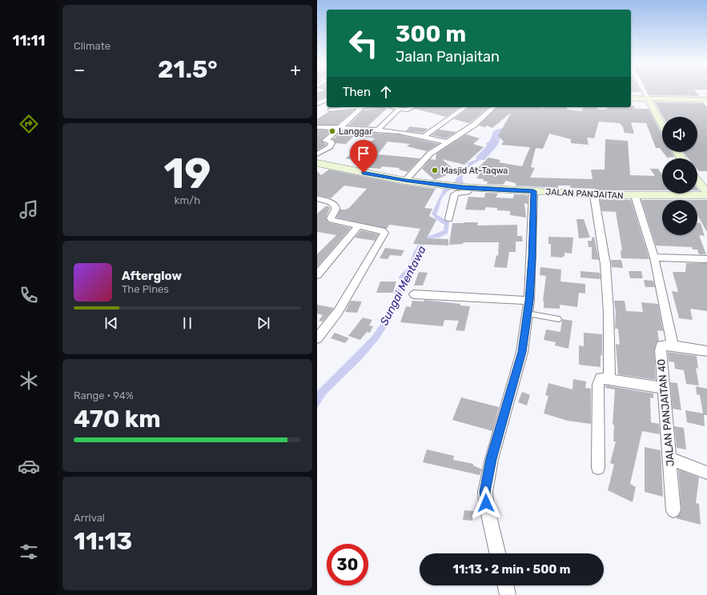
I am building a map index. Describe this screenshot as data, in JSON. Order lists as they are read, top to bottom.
{
  "streets": {
    "street": ["JALAN PANJAITAN", "JALAN PANJAITAN 40"]
  },
  "crossings": [
    ["JALAN PANJAITAN", "JALAN PANJAITAN 40"]
  ],
  "water": ["Sungai Mentawa"],
  "places": ["Langgar", "Masjid At-Taqwa"],
  "page": {
    "tabs": "11:11",
    "tile": [
      "Climate",
      ["19", "km/h"],
      ["Range · 94%", "470 km"],
      ["Arrival", "11:13"]
    ],
    "turn": ["300 m", "Jalan Panjaitan"],
    "heat": ["−", "21.5°", "+"],
    "then": "Then",
    "song": ["Afterglow", "The Pines"],
    "limit": "30",
    "trip": "11:13 · 2 min · 500 m"
  }
}
